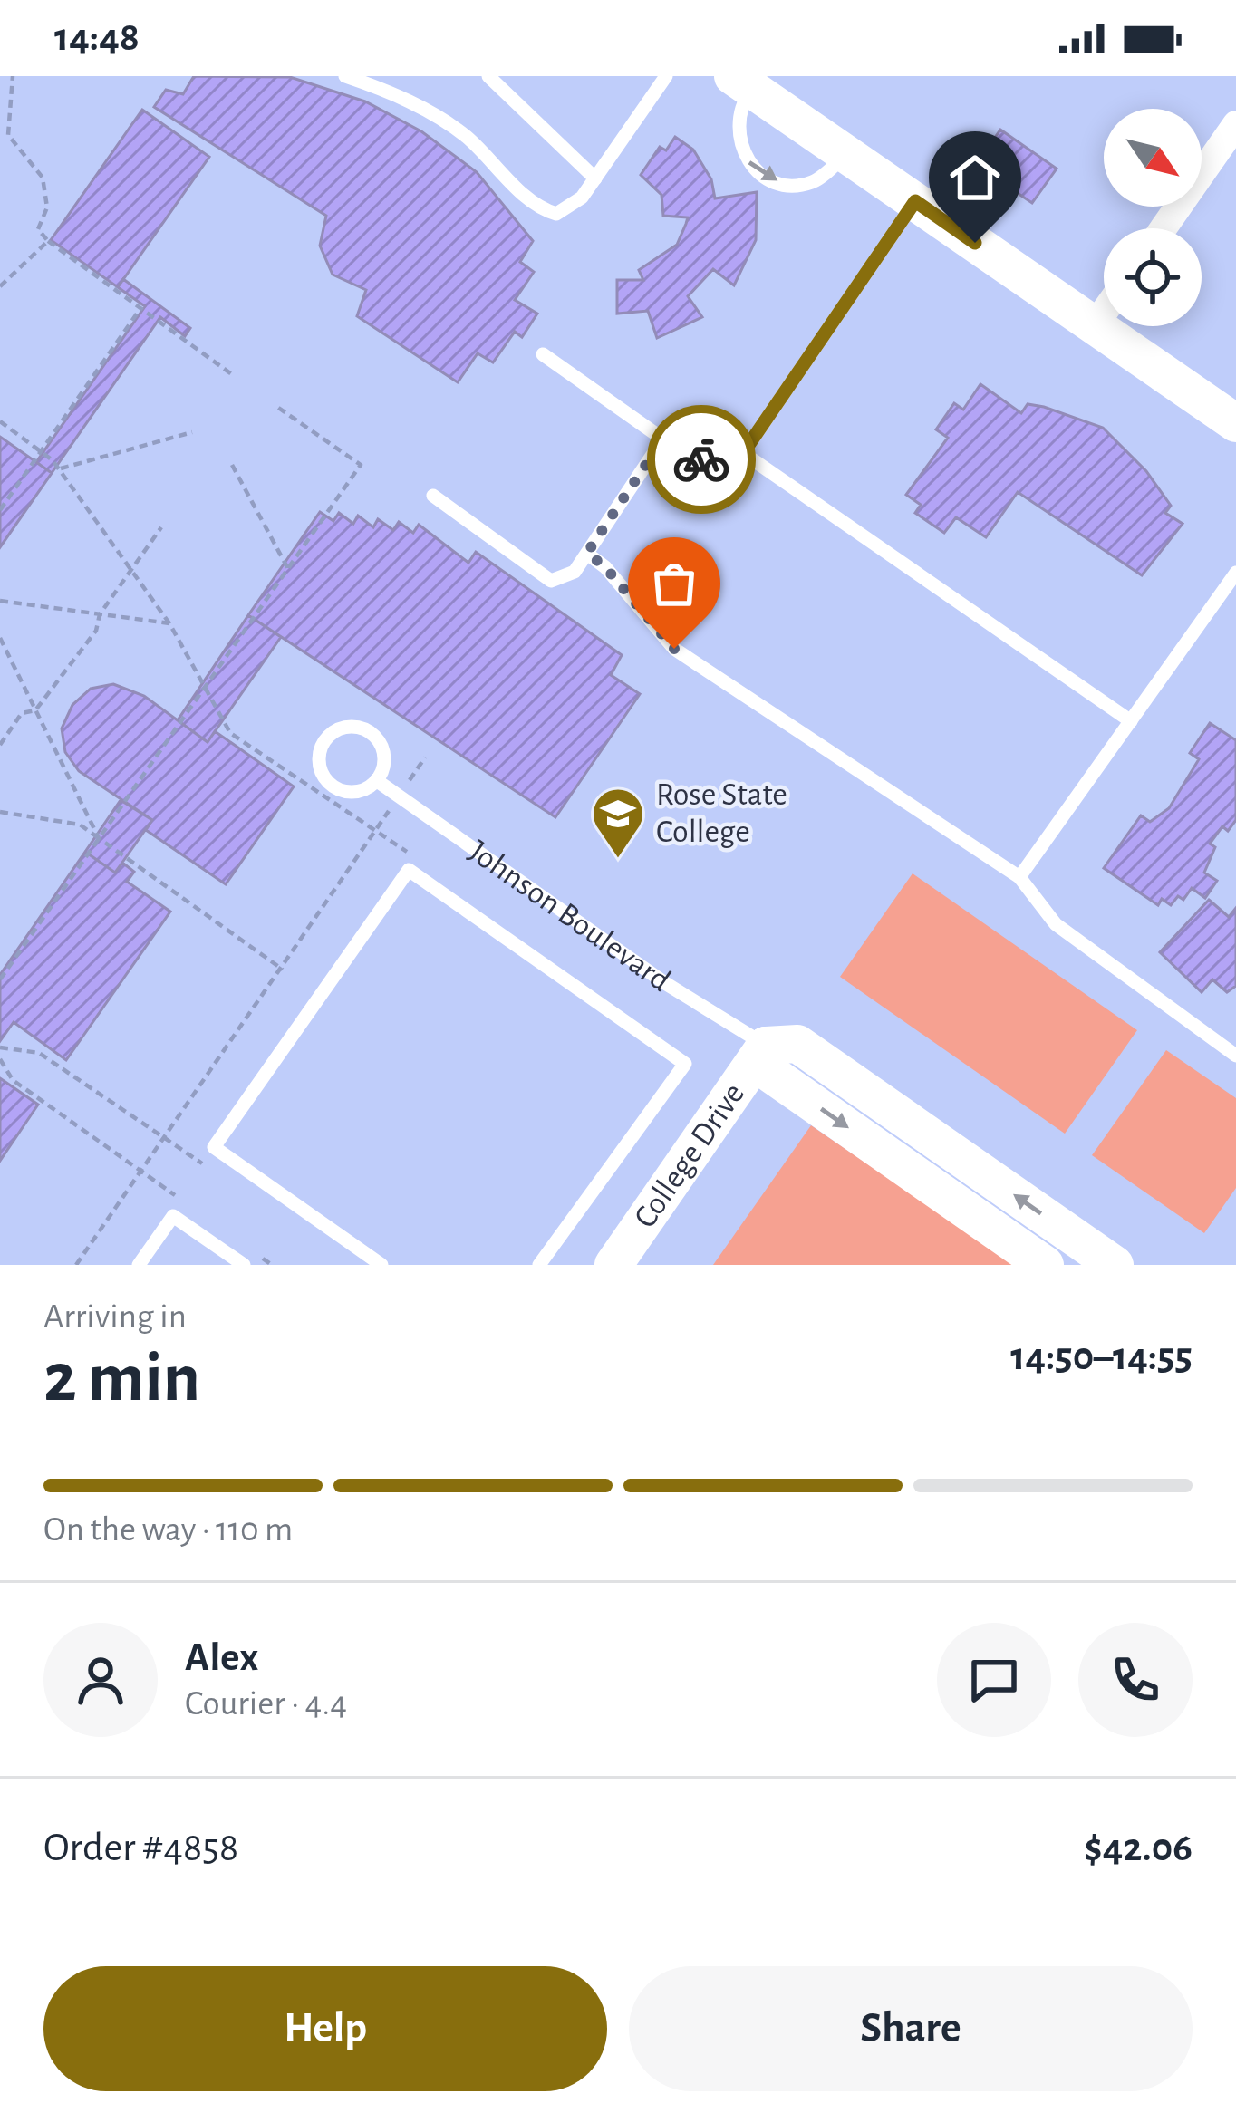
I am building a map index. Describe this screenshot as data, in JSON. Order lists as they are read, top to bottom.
{
  "streets": {
    "street": ["Johnson Boulevard", "College Drive"]
  },
  "crossings": [
    ["Johnson Boulevard", "College Drive"]
  ],
  "places": {
    "school or university": ["Rose State College"]
  },
  "north": "bottom right",
  "page": {
    "status": "14:48",
    "heading": ["2 min", "Arriving in", "14:50–14:55"],
    "panel": [
      "Alex",
      "Courier · 4.4",
      "Order #4858",
      "$42.06"
    ],
    "bar": "On the way · 110 m",
    "buttons": ["Help", "Share"]
  }
}
